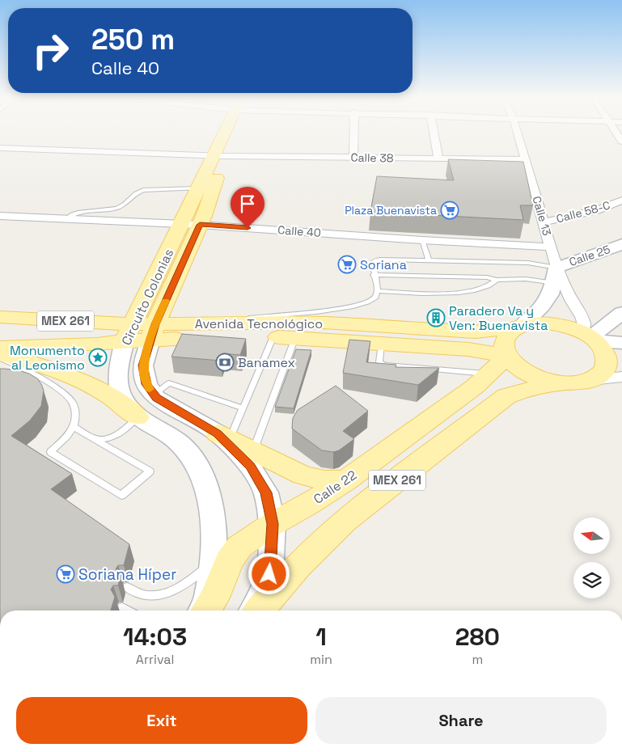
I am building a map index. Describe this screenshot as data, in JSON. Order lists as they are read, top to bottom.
{
  "streets": {
    "main road": [
      "Calle 25",
      "Circuito Colonias",
      "MEX 261",
      "Avenida Tecnológico",
      "Calle 22"
    ],
    "street": [
      "Calle 38",
      "Calle 58-C",
      "Calle 13",
      "Calle 40"
    ]
  },
  "crossings": [
    ["Calle 38", "Calle 13"],
    ["Calle 38", "Circuito Colonias"],
    ["Calle 58-C", "Calle 13"],
    ["Calle 13", "Calle 40"],
    ["Calle 13", "Calle 25"],
    ["Calle 13", "Avenida Tecnológico"],
    ["Calle 40", "Circuito Colonias"],
    ["Circuito Colonias", "Avenida Tecnológico"],
    ["Avenida Tecnológico", "Calle 22"]
  ],
  "places": {
    "supermarket": ["Plaza Buenavista", "Soriana", "Soriana Híper"],
    "building": ["Paradero Va y Ven: Buenavista"],
    "place": ["Monumento al Leonismo"],
    "bank": ["Banamex"]
  },
  "north": "left",
  "page": {
    "turn": ["250 m", "Calle 40"],
    "eta": [
      "14:03",
      "Arrival",
      "1",
      "min",
      "280",
      "m"
    ],
    "buttons": ["Exit", "Share"]
  }
}
